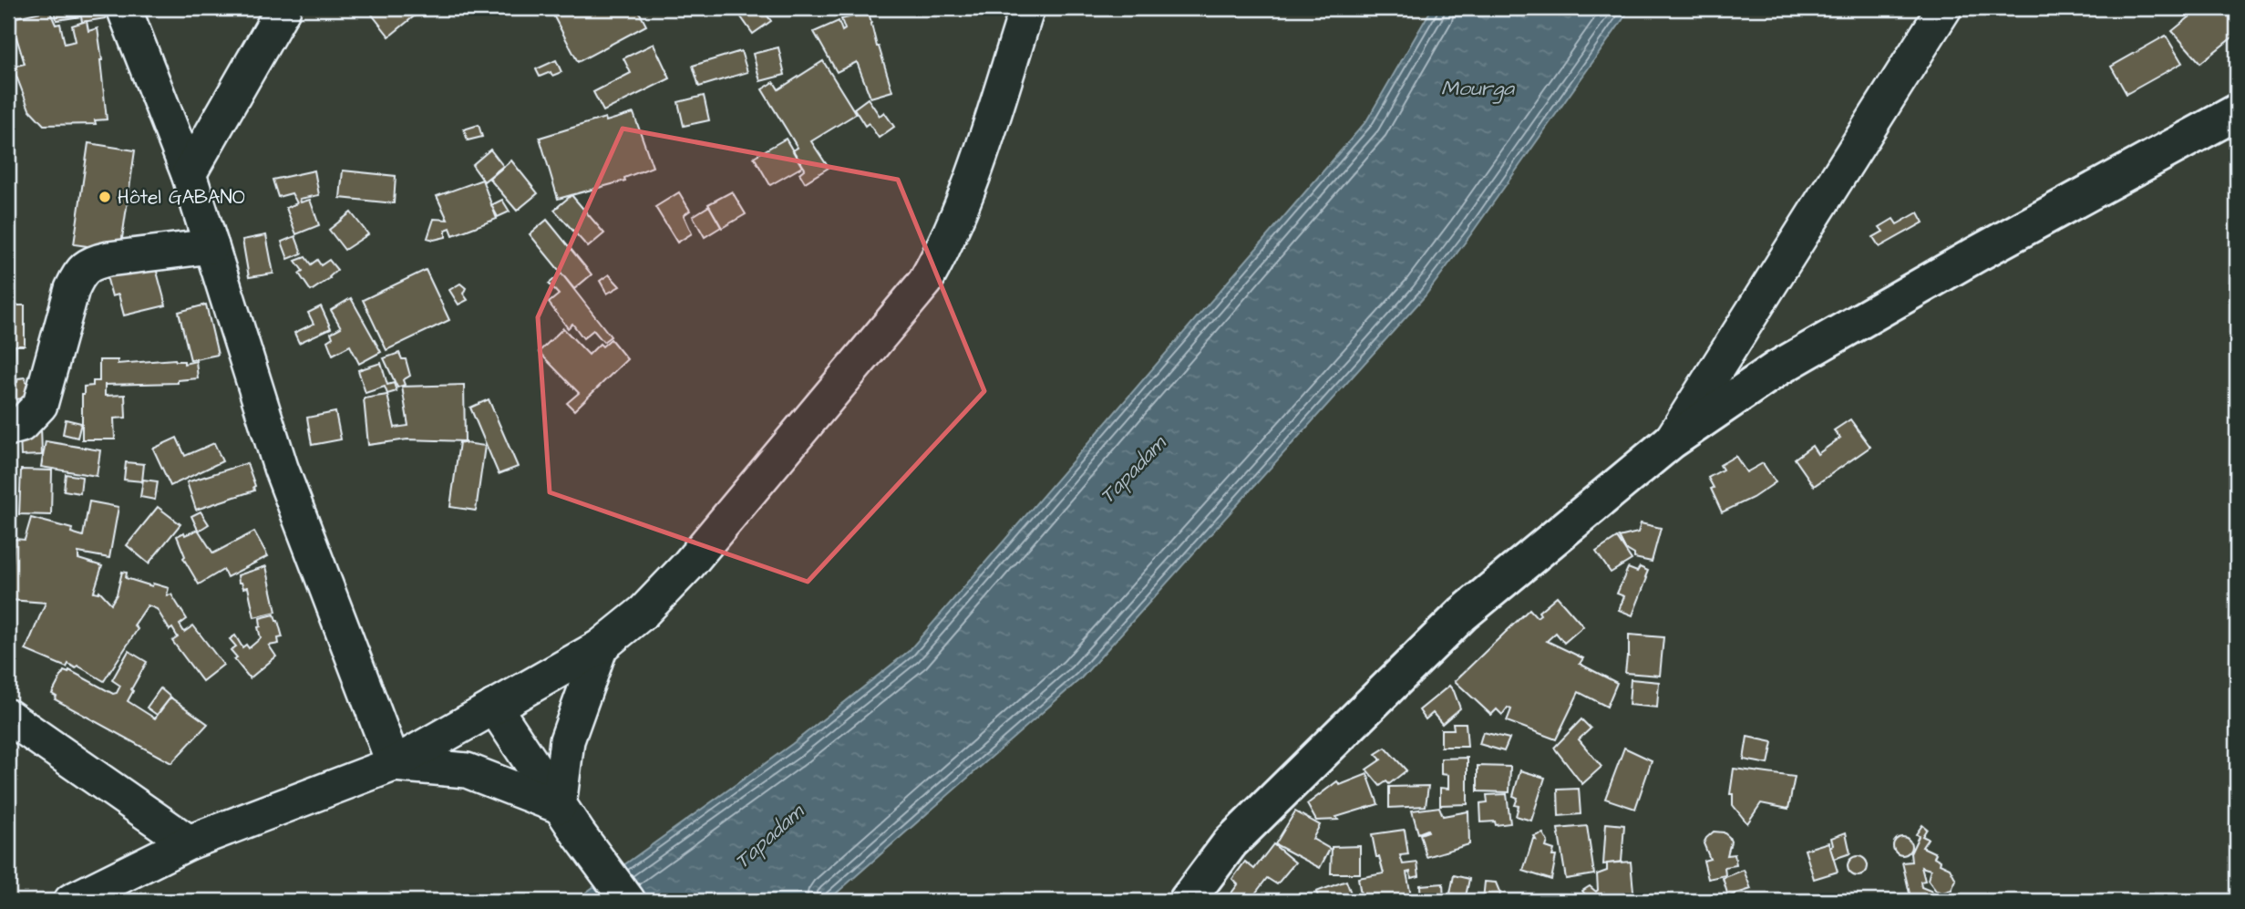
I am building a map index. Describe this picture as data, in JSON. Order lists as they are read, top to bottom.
{
  "water": ["Mourga", "Tapadam"],
  "places": ["Hôtel GABANO"]
}
